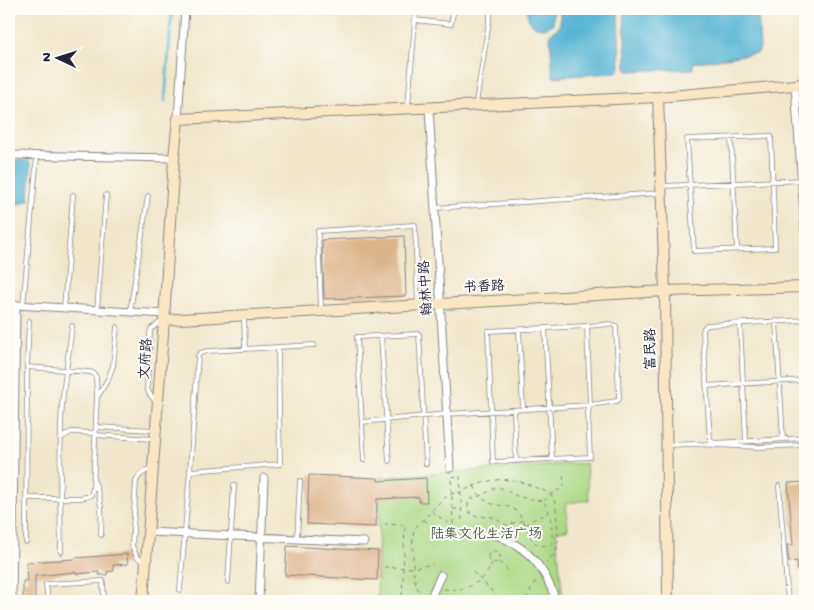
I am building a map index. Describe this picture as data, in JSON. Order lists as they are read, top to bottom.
{
  "streets": {
    "street": [
      "翰林中路",
      "书香路",
      "富民路",
      "文府路"
    ]
  },
  "crossings": [
    ["翰林中路", "书香路"],
    ["书香路", "富民路"],
    ["书香路", "文府路"]
  ],
  "parks": ["陆集文化生活广场"],
  "north": "left"
}
